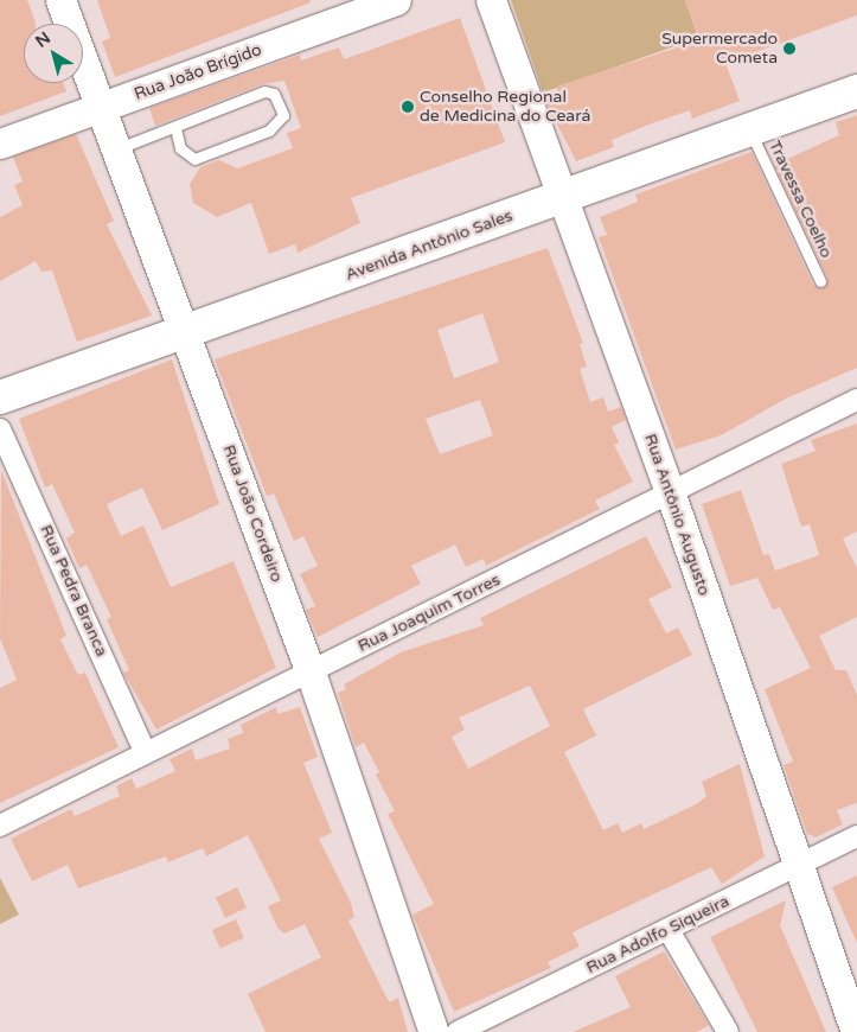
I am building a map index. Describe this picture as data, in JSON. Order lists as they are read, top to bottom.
{
  "streets": {
    "main road": ["Avenida Antônio Sales"],
    "street": [
      "Rua João Brígido",
      "Rua João Cordeiro",
      "Rua Antônio Augusto",
      "Rua Pedra Branca",
      "Rua Joaquim Torres",
      "Rua Adolfo Siqueira"
    ],
    "lane": ["Travessa Coelho"]
  },
  "crossings": [
    ["Rua João Brígido", "Rua João Cordeiro"],
    ["Travessa Coelho", "Avenida Antônio Sales"],
    ["Avenida Antônio Sales", "Rua João Cordeiro"],
    ["Avenida Antônio Sales", "Rua Antônio Augusto"],
    ["Rua João Cordeiro", "Rua Joaquim Torres"],
    ["Rua Antônio Augusto", "Rua Joaquim Torres"],
    ["Rua Antônio Augusto", "Rua Adolfo Siqueira"],
    ["Rua Pedra Branca", "Rua Joaquim Torres"]
  ],
  "places": ["Supermercado Cometa", "Conselho Regional de Medicina do Ceará"],
  "north": "top left"
}
